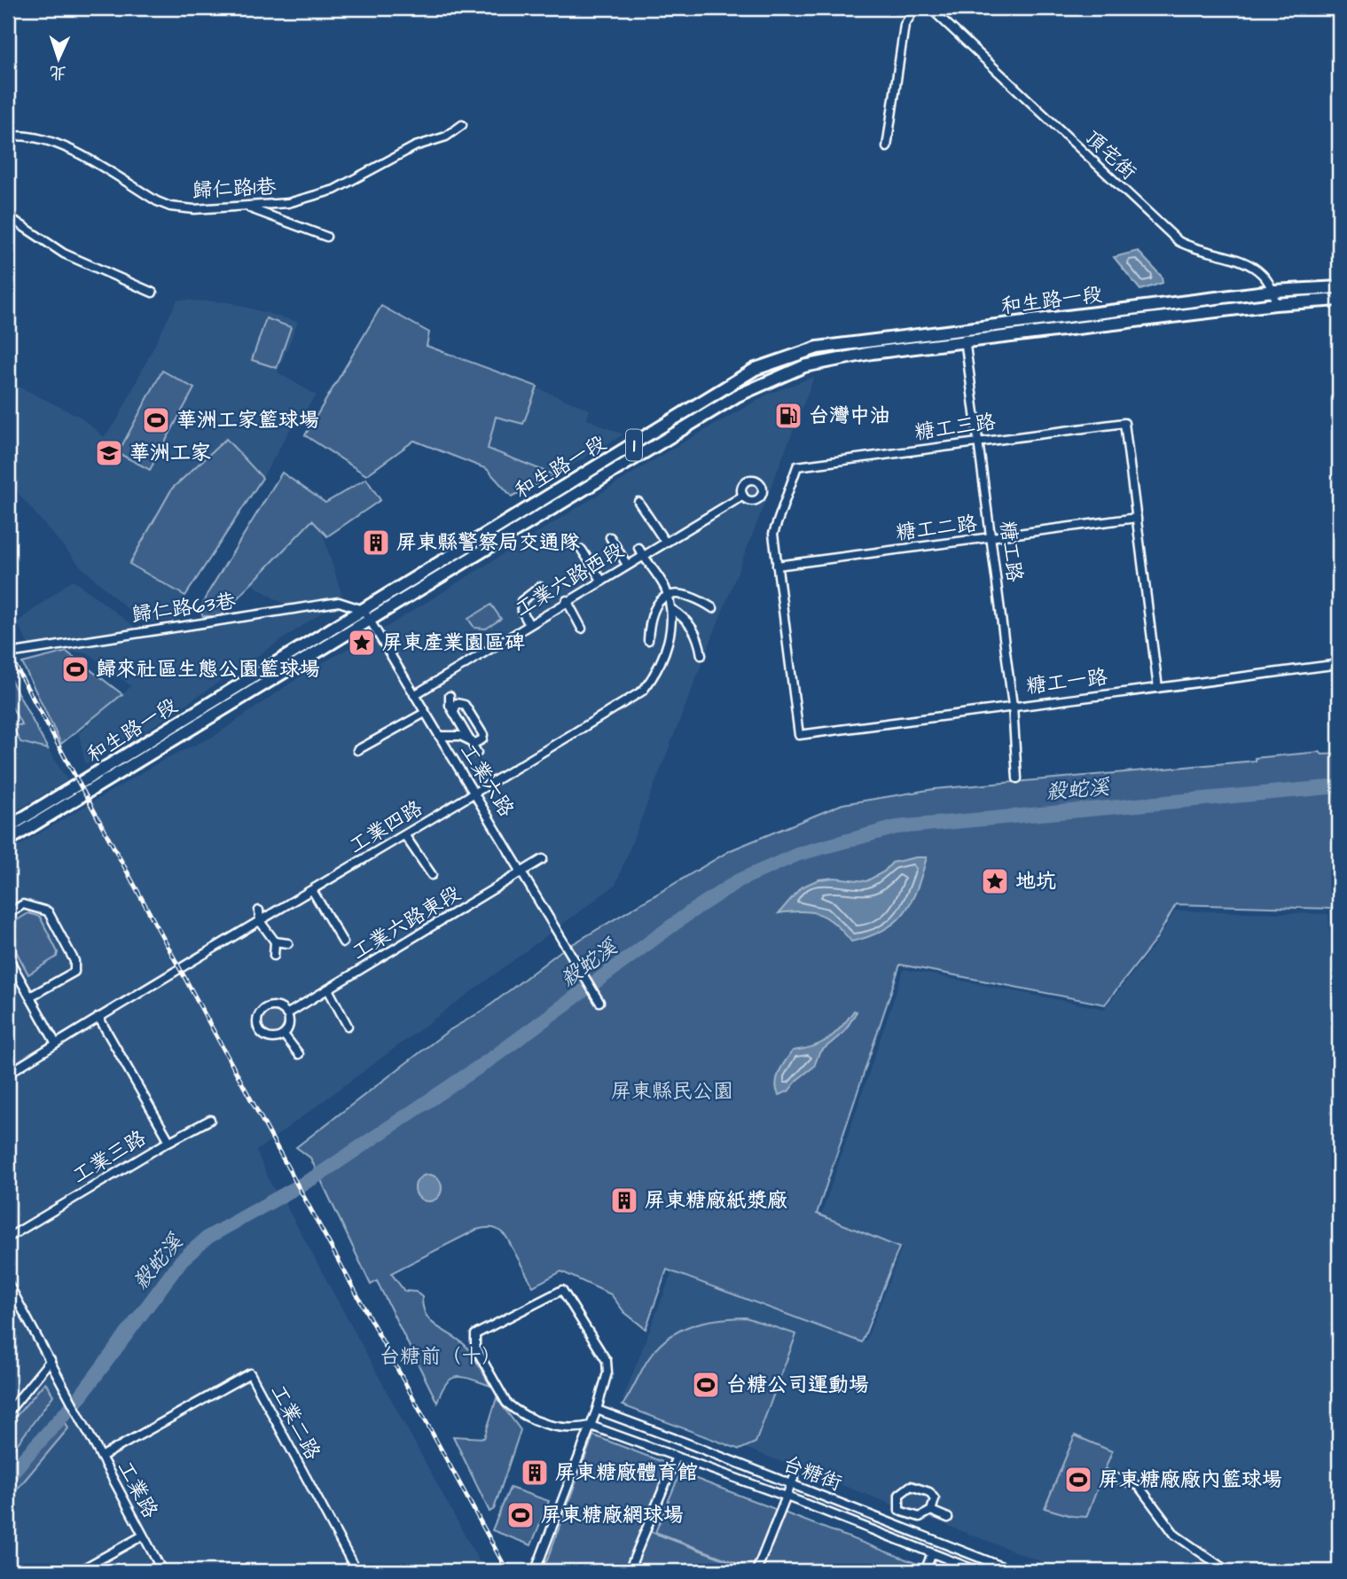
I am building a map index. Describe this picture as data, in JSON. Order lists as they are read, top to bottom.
{
  "streets": {
    "main road": ["和生路一段", "1"],
    "street": [
      "頂宅街",
      "歸仁路1巷",
      "糖工三路",
      "糖工二路",
      "糖工路",
      "工業六路西段",
      "歸仁路63巷",
      "糖工一路",
      "工業六路",
      "工業四路",
      "工業六路東段",
      "工業三路",
      "工業二路",
      "台糖街",
      "工業路"
    ]
  },
  "crossings": [
    ["頂宅街", "和生路一段"],
    ["和生路一段", "糖工路"],
    ["和生路一段", "歸仁路63巷"],
    ["和生路一段", "工業六路"],
    ["糖工三路", "糖工二路"],
    ["糖工三路", "糖工路"],
    ["糖工三路", "糖工一路"],
    ["糖工二路", "糖工路"],
    ["糖工路", "糖工一路"],
    ["工業六路西段", "工業六路"],
    ["工業六路西段", "工業四路"],
    ["歸仁路63巷", "工業六路"],
    ["工業六路", "工業四路"],
    ["工業六路", "工業六路東段"],
    ["工業四路", "工業三路"],
    ["工業二路", "工業路"]
  ],
  "water": ["殺蛇溪"],
  "parks": ["屏東縣民公園", "台糖前（十）"],
  "places": {
    "fuel station": ["台灣中油"],
    "sports": [
      "華洲工家籃球場",
      "歸來社區生態公園籃球場",
      "台糖公司運動場",
      "屏東糖廠廠内籃球場",
      "屏東糖廠網球場"
    ],
    "school or university": ["華洲工家"],
    "building": ["屏東縣警察局交通隊", "屏東糖廠紙漿廠", "屏東糖廠體育館"],
    "place": ["屏東產業園區碑", "地坑"]
  },
  "north": "bottom"
}
